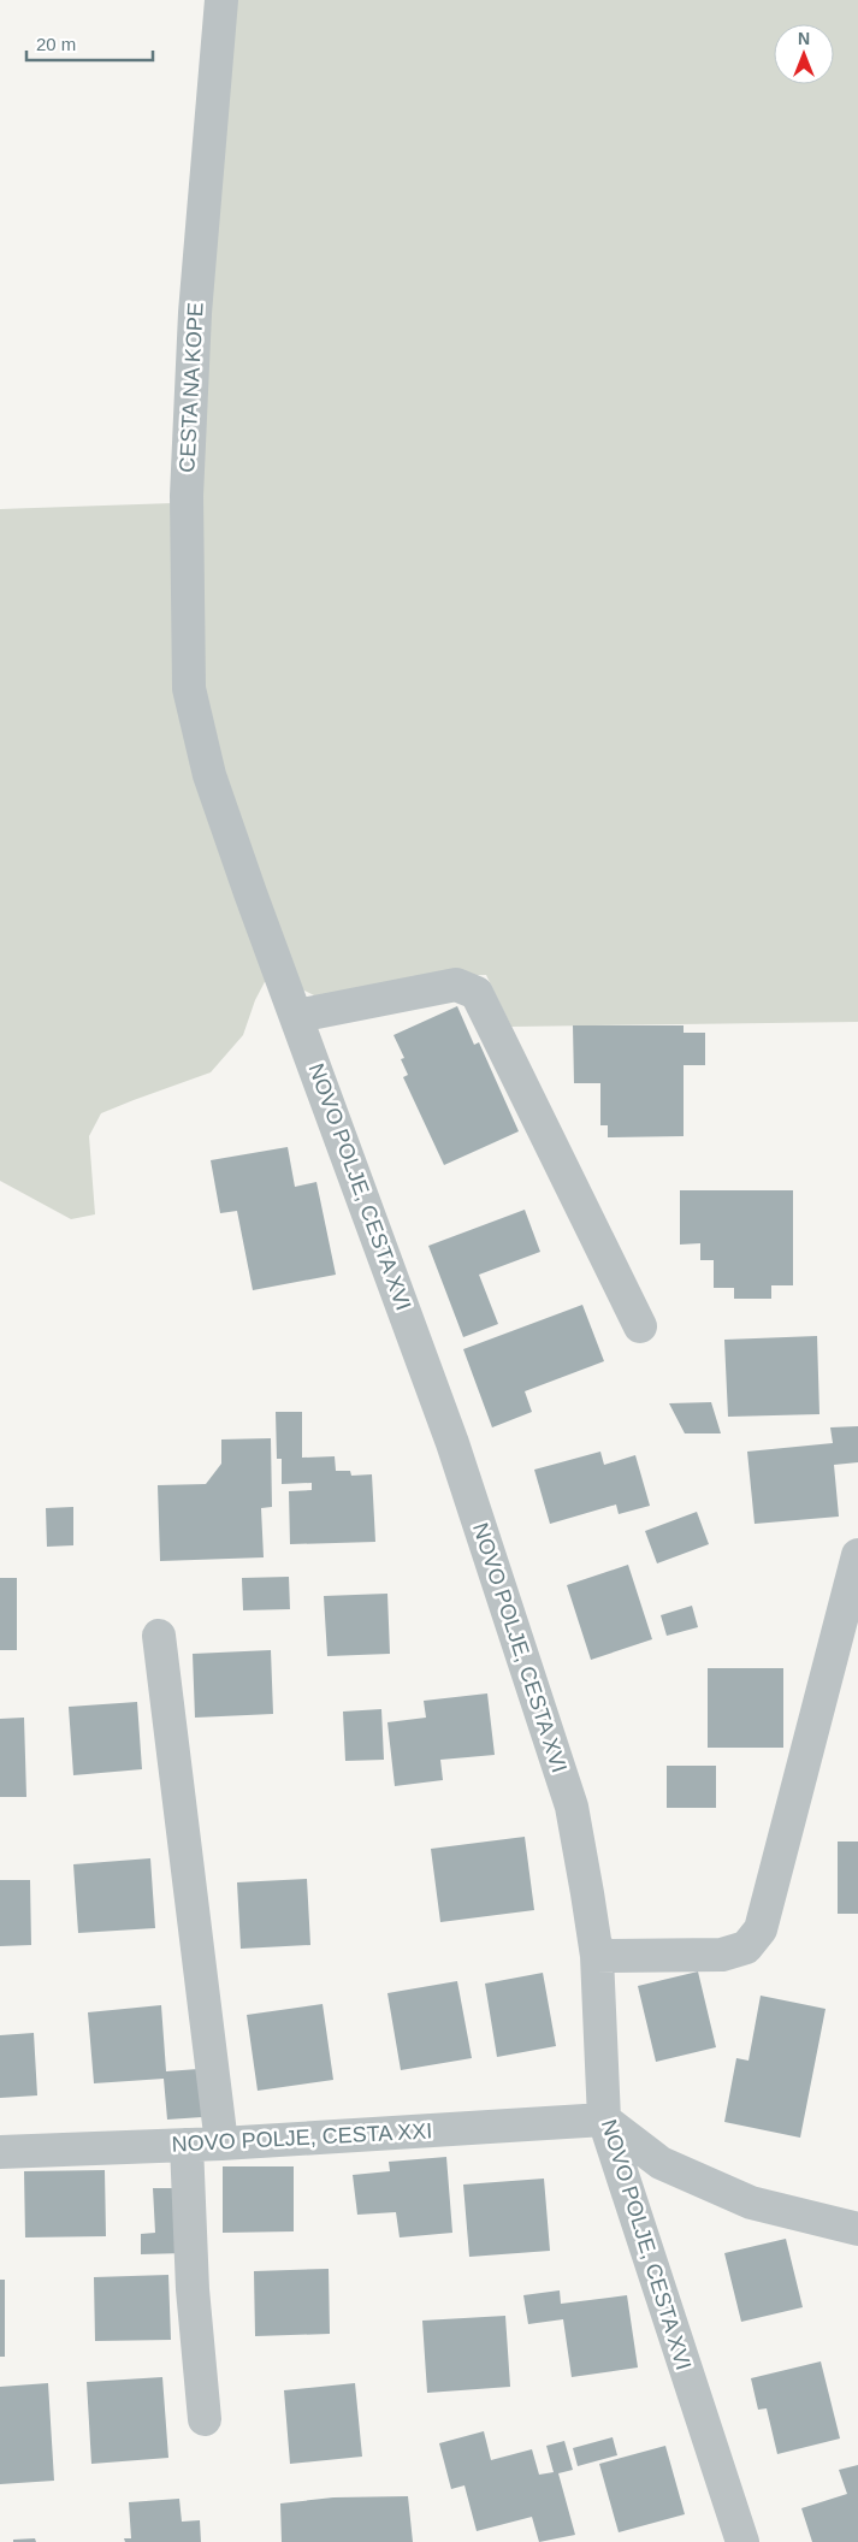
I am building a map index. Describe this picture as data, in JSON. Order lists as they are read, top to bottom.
{
  "streets": {
    "street": ["CESTA NA KOPE", "NOVO POLJE, CESTA XVI", "NOVO POLJE, CESTA XXI"]
  },
  "crossings": [
    ["CESTA NA KOPE", "NOVO POLJE, CESTA XVI"],
    ["NOVO POLJE, CESTA XVI", "NOVO POLJE, CESTA XXI"]
  ],
  "scale_bar": "20 m",
  "north": "top"
}
